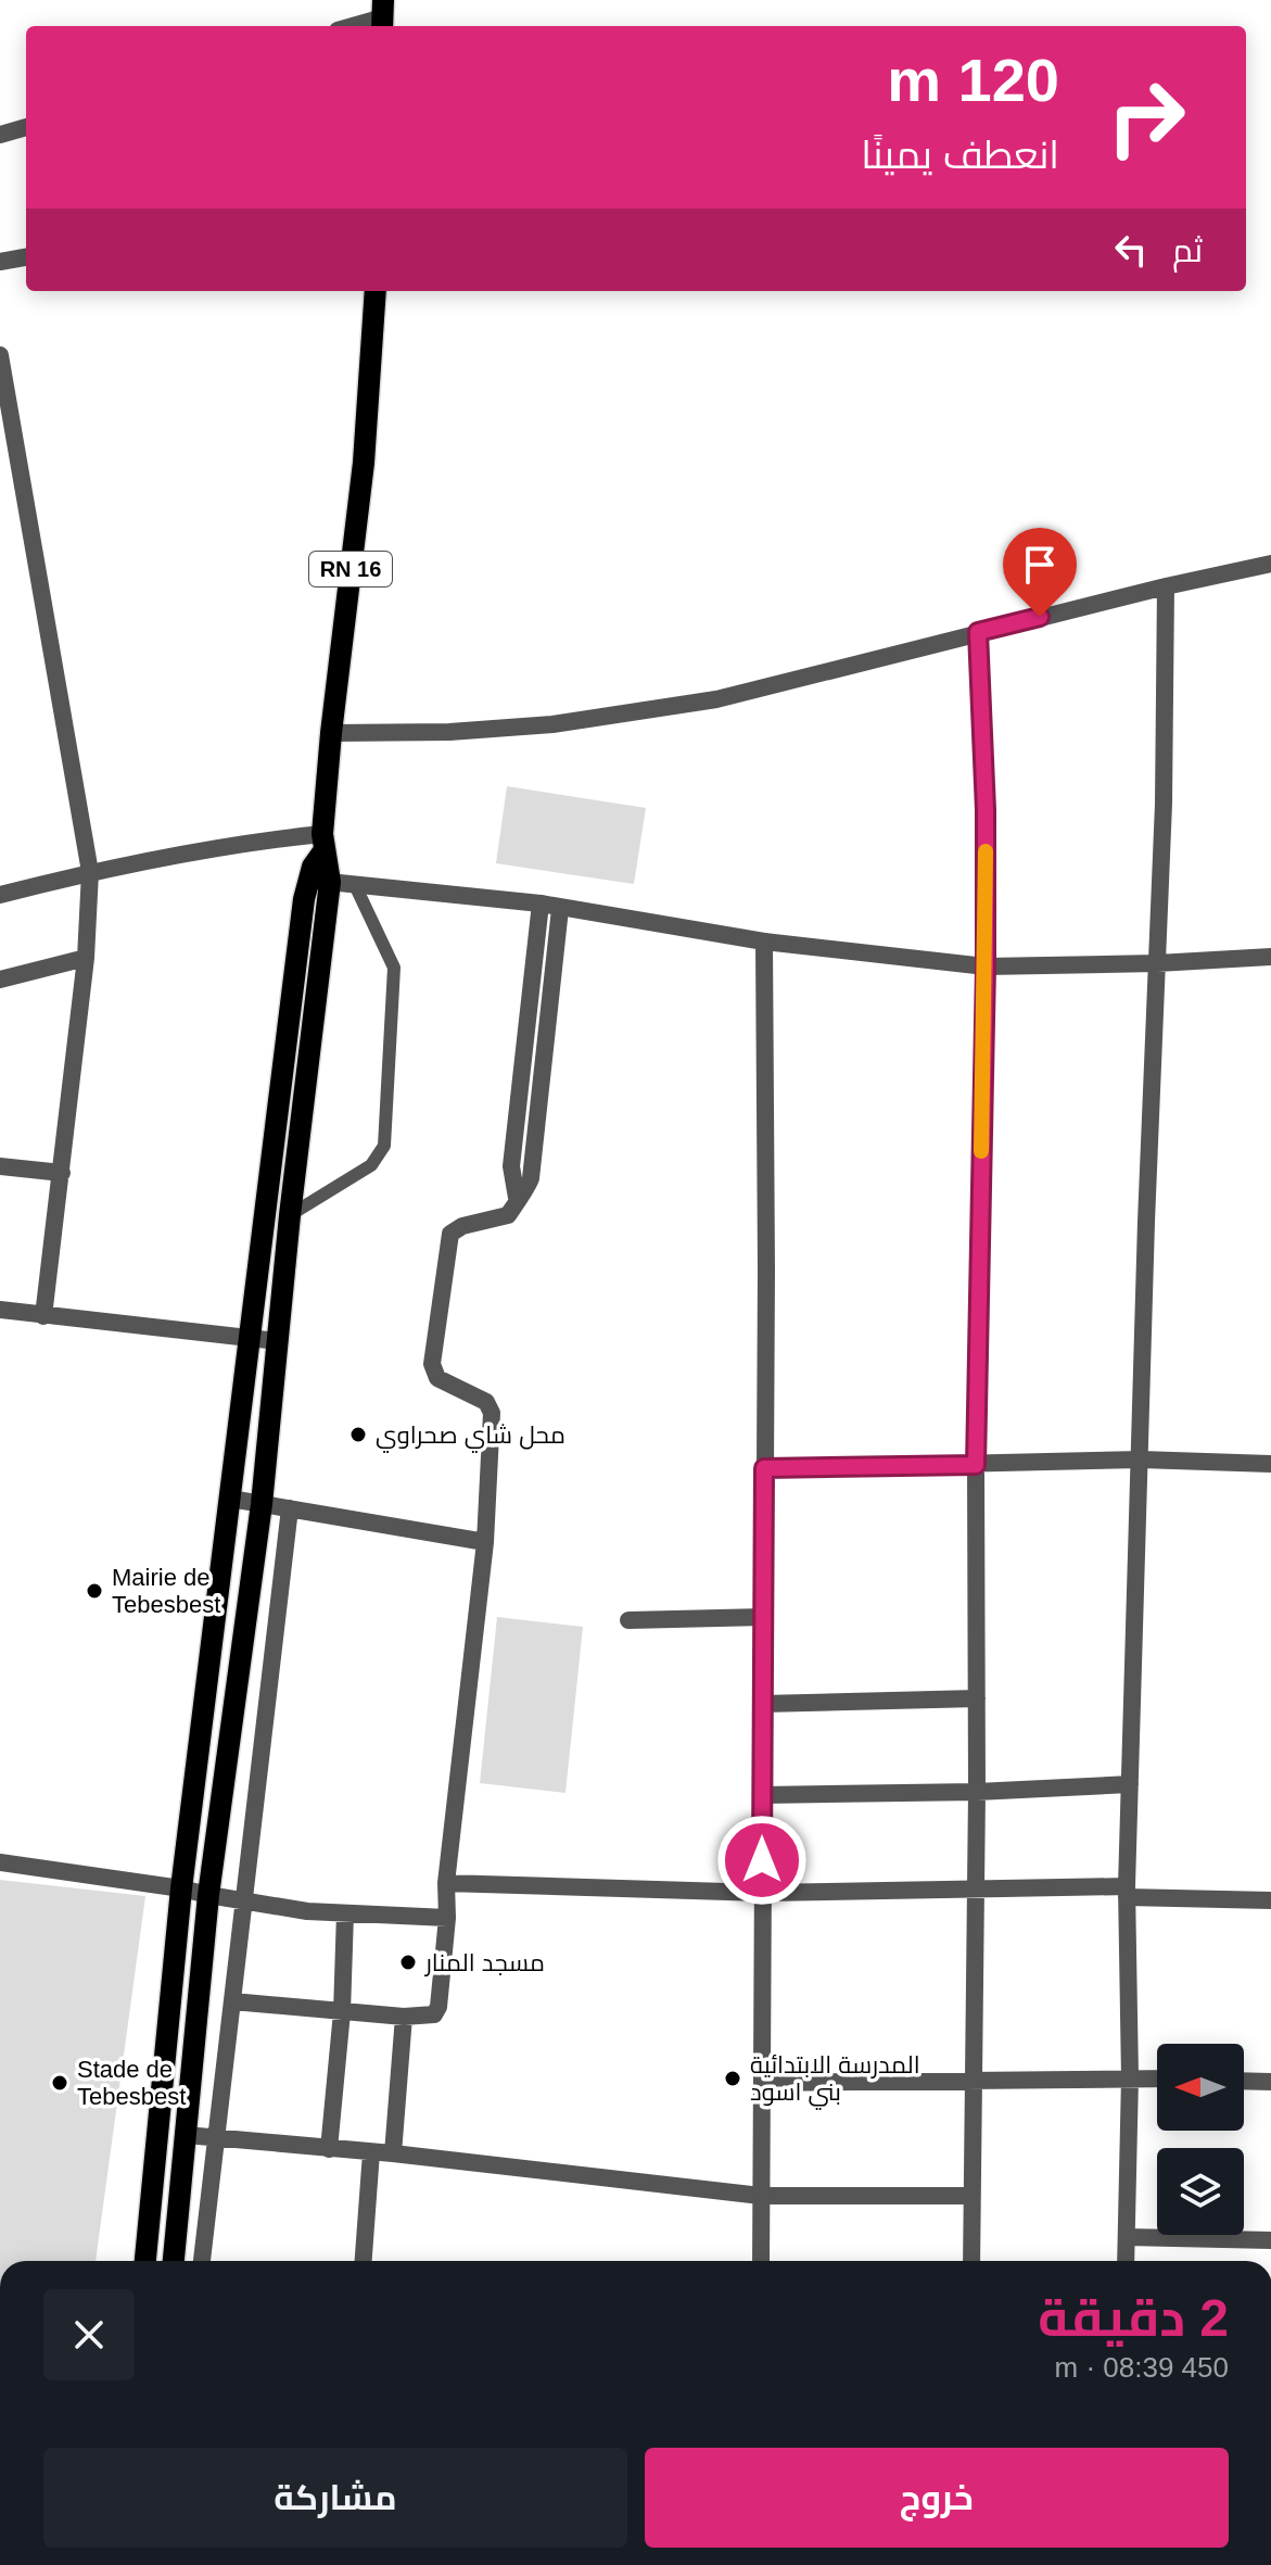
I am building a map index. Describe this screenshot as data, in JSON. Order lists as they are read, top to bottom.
{
  "streets": {
    "main road": ["RN 16"]
  },
  "places": [
    "محل شاي صحراوي",
    "Mairie de Tebesbest",
    "مسجد المنار",
    "المدرسة الابتدائية بني اسود",
    "Stade de Tebesbest"
  ],
  "north": "left",
  "page": {
    "turn": ["120 m", "انعطف يمينًا"],
    "then": "ثم",
    "heading": ["2 دقيقة", "450 m · 08:39"],
    "buttons": ["خروج", "مشاركة"]
  }
}
